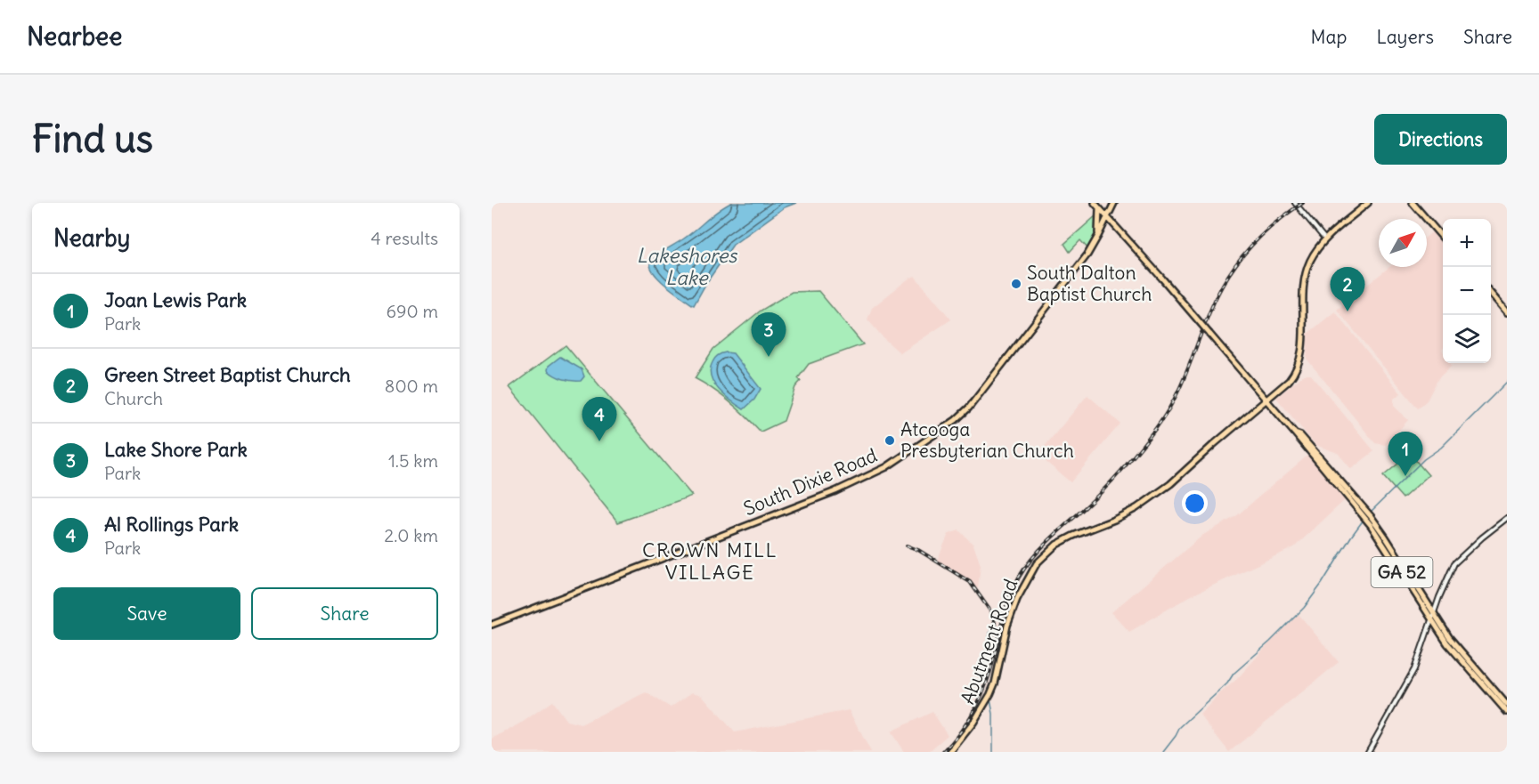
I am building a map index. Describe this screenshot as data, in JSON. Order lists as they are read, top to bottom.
{
  "streets": {
    "main road": ["South Dixie Road", "GA 52", "Abutment Road"]
  },
  "crossings": [
    ["South Dixie Road", "GA 52"],
    ["GA 52", "Abutment Road"]
  ],
  "districts": ["CROWN MILL VILLAGE"],
  "water": ["Lakeshores Lake"],
  "places": ["South Dalton Baptist Church", "Atcooga Presbyterian Church"],
  "north": "top right",
  "page": {
    "header": "Nearbee",
    "nav": ["Map", "Layers", "Share"],
    "buttons": [
      "Directions",
      ["Save", "Share"]
    ],
    "title": "Find us",
    "heading": ["Nearby", "4 results"],
    "map_buttons": ["+", "−"],
    "pins": [
      "2",
      "3",
      "4",
      "1"
    ],
    "list": [
      {
        "mark": "1",
        "name": "Joan Lewis Park",
        "note": "Park",
        "value": "690 m"
      },
      {
        "mark": "2",
        "name": "Green Street Baptist Church",
        "note": "Church",
        "value": "800 m"
      },
      {
        "mark": "3",
        "name": "Lake Shore Park",
        "note": "Park",
        "value": "1.5 km"
      },
      {
        "mark": "4",
        "name": "Al Rollings Park",
        "note": "Park",
        "value": "2.0 km"
      }
    ]
  }
}
